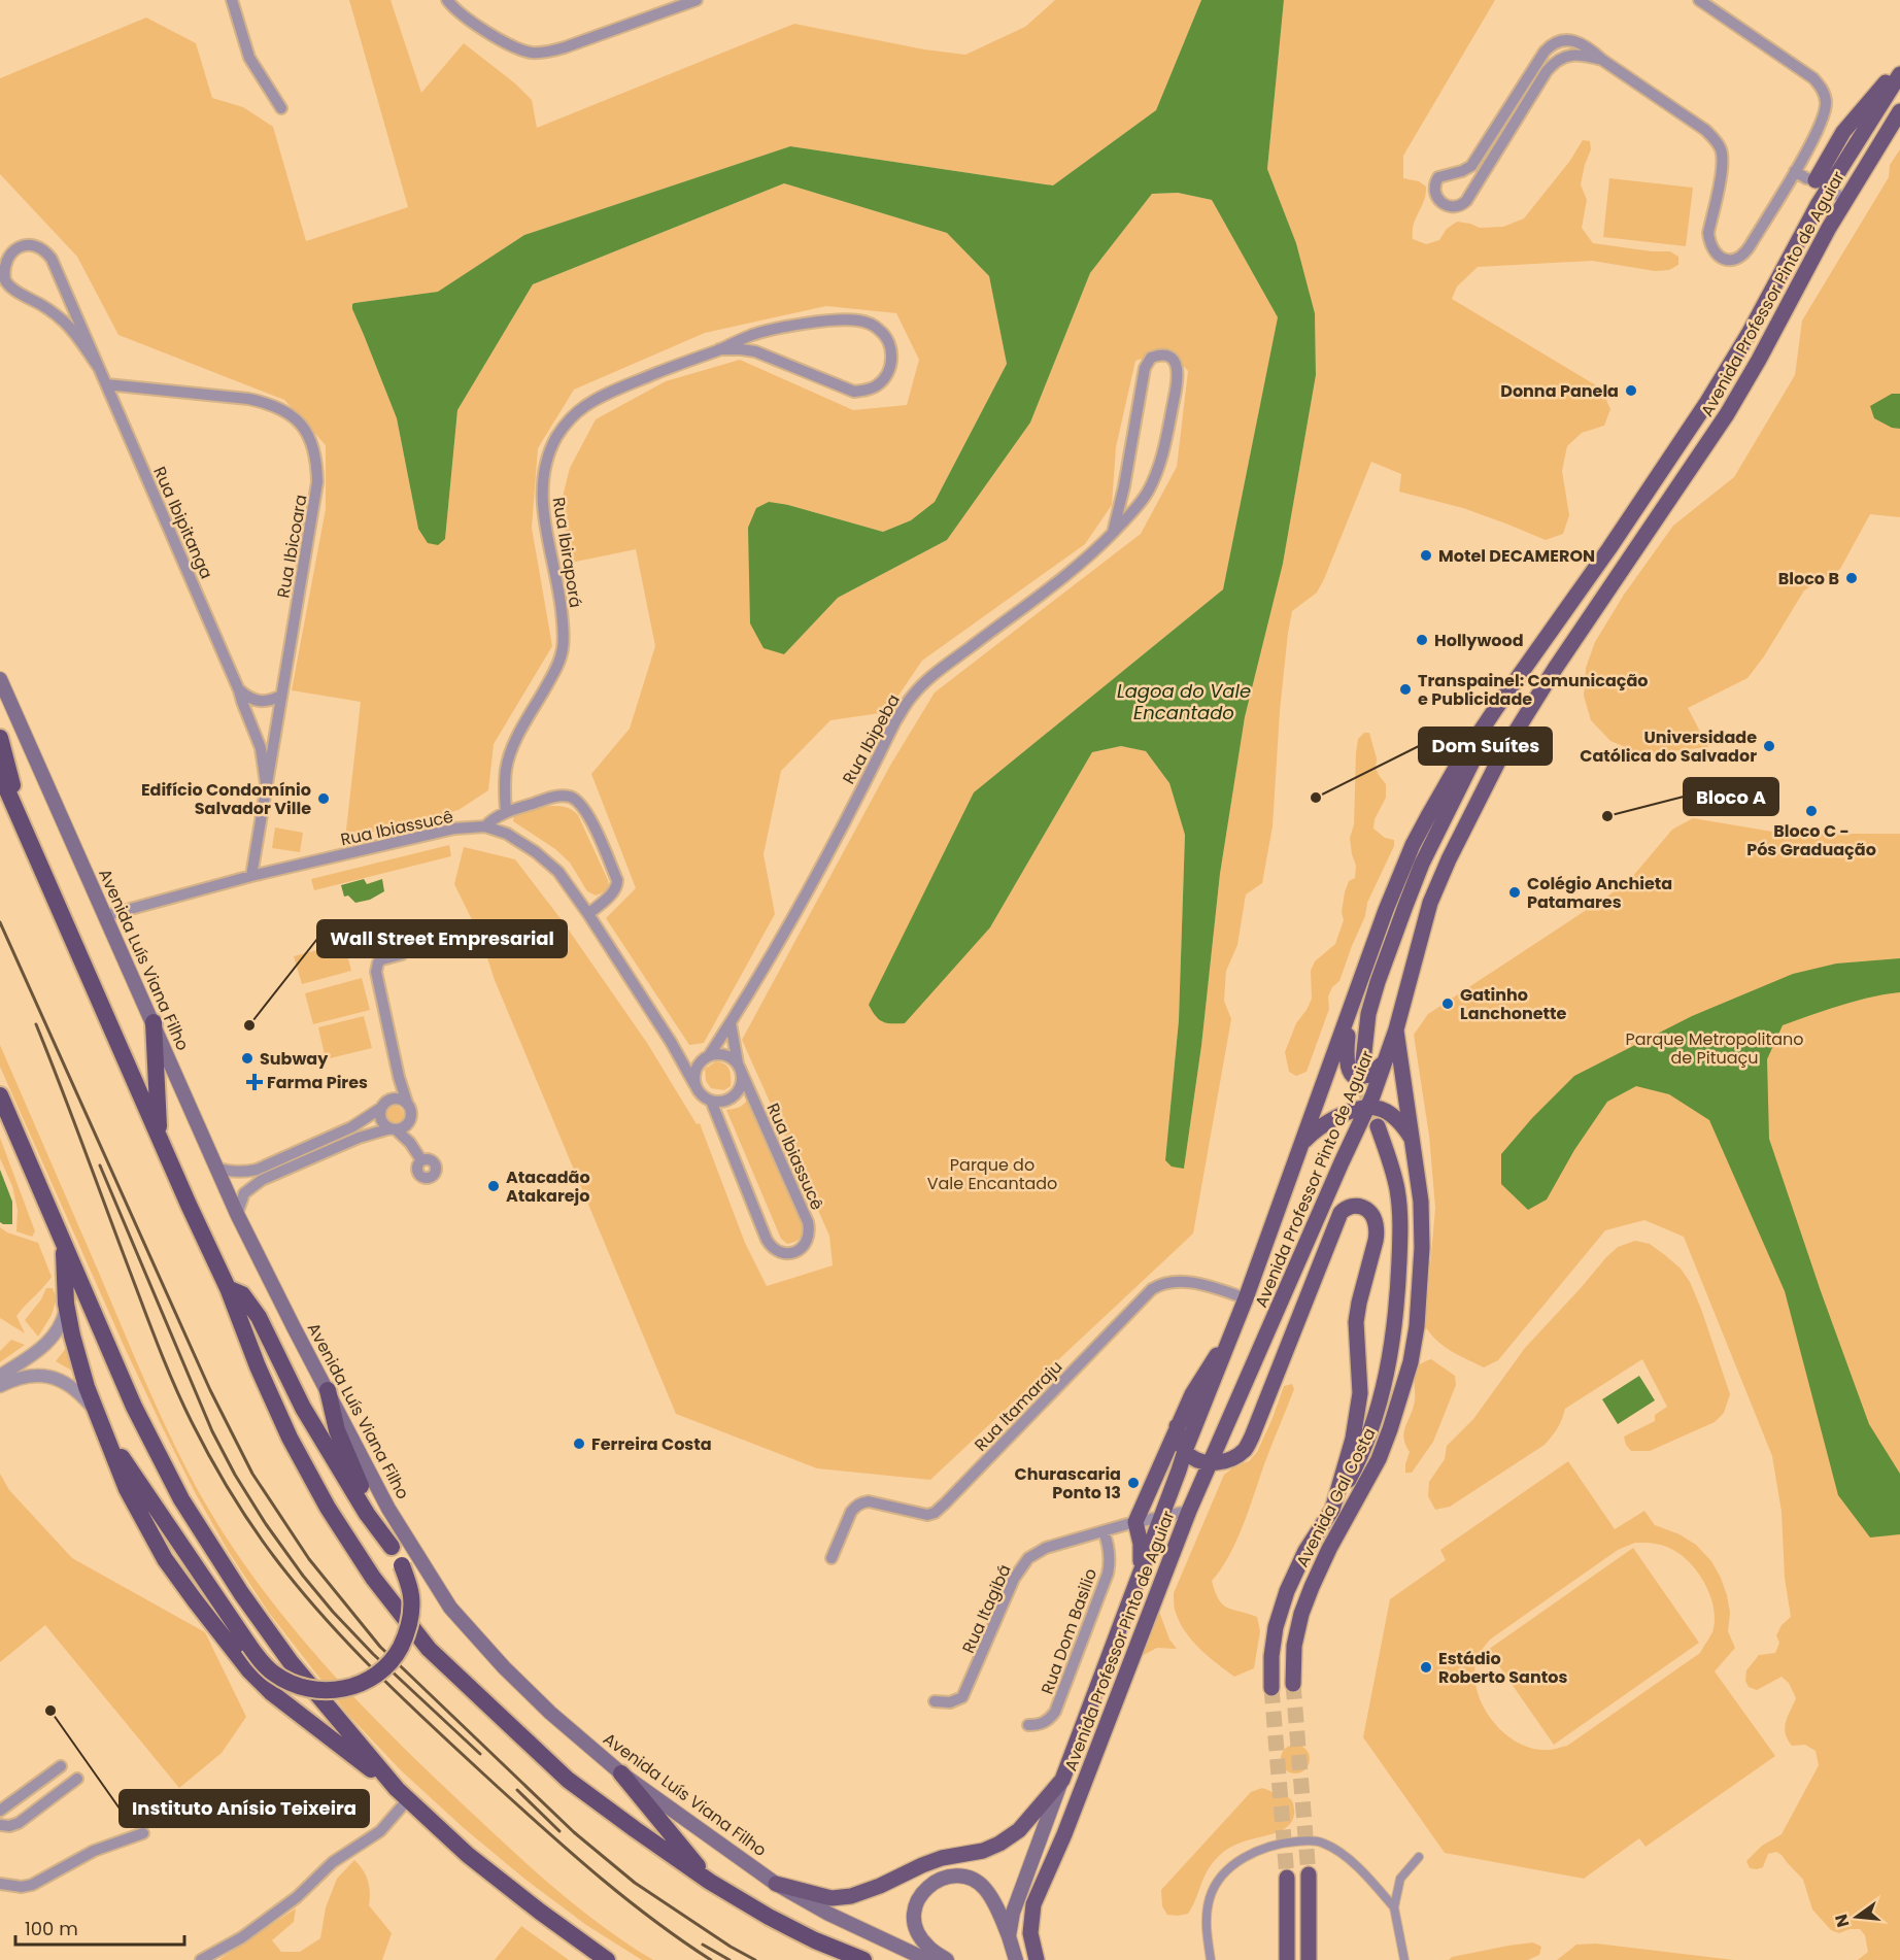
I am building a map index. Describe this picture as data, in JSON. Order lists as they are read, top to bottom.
{
  "streets": {
    "main road": ["Avenida Professor Pinto de Aguiar", "Avenida Luís Viana Filho", "Avenida Gal Costa"],
    "street": [
      "Rua Ibipitanga",
      "Rua Ibicoara",
      "Rua Ibiraporá",
      "Rua Ibipeba",
      "Rua Ibiassucê",
      "Rua Itamaraju",
      "Rua Itagibá",
      "Rua Dom Basilio"
    ]
  },
  "crossings": [
    ["Avenida Professor Pinto de Aguiar", "Avenida Luís Viana Filho"],
    ["Avenida Professor Pinto de Aguiar", "Rua Itamaraju"],
    ["Avenida Professor Pinto de Aguiar", "Avenida Gal Costa"],
    ["Avenida Professor Pinto de Aguiar", "Rua Itagibá"],
    ["Rua Ibipitanga", "Rua Ibicoara"],
    ["Rua Ibicoara", "Rua Ibiassucê"],
    ["Rua Ibipeba", "Rua Ibiassucê"],
    ["Rua Ibiassucê", "Avenida Luís Viana Filho"],
    ["Rua Itagibá", "Rua Dom Basilio"]
  ],
  "water": ["Lagoa do Vale Encantado"],
  "parks": ["Parque Metropolitano de Pituaçu", "Parque do Vale Encantado"],
  "places": {
    "other": [
      "Donna Panela",
      "Motel DECAMERON",
      "Bloco B",
      "Hollywood",
      "Transpainel: Comunicação e Publicidade",
      "Universidade Católica do Salvador",
      "Dom Suítes",
      "Edifício Condomínio Salvador Ville",
      "Bloco C - Pós Graduação",
      "Bloco A",
      "Colégio Anchieta Patamares",
      "Gatinho Lanchonette",
      "Wall Street Empresarial",
      "Subway",
      "Atacadão Atakarejo",
      "Ferreira Costa",
      "Churascaria Ponto 13",
      "Estádio Roberto Santos",
      "Instituto Anísio Teixeira"
    ],
    "health": ["Farma Pires"]
  },
  "scale_bar": "100 m",
  "north": "left"
}
